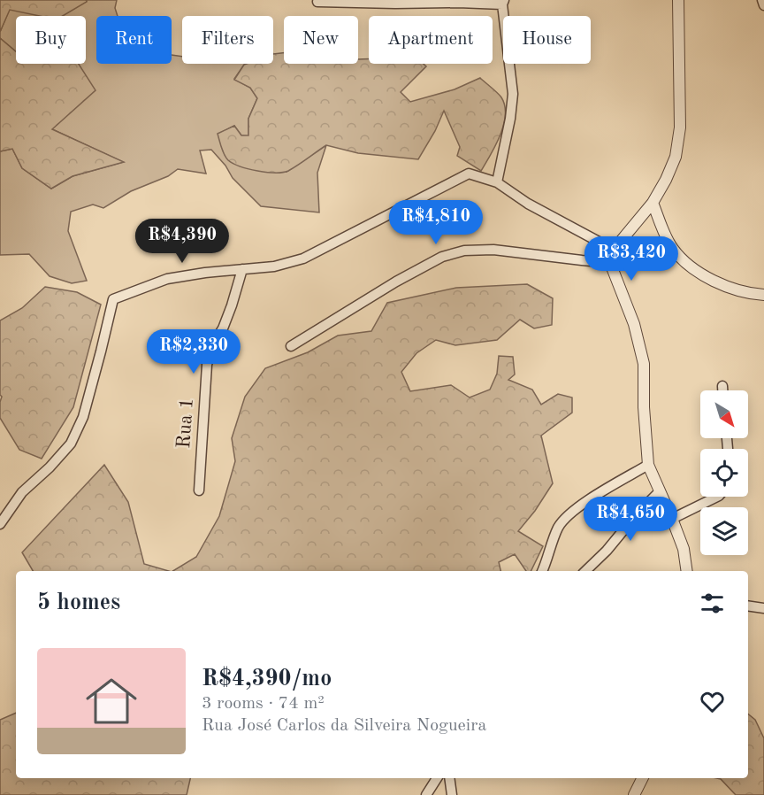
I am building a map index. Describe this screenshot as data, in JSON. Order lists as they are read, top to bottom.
{
  "streets": {
    "street": ["Rua 1"]
  },
  "north": "bottom right",
  "page": {
    "chip": [
      "Buy",
      "Rent",
      "Filters",
      "New",
      "Apartment",
      "House"
    ],
    "price": [
      "R$4,810",
      "R$4,390",
      "R$3,420",
      "R$2,330",
      "R$4,650"
    ],
    "heading": "5 homes",
    "list": [
      {
        "name": "R$4,390/mo",
        "note": "3 rooms · 74 m² · Rua José Carlos da Silveira Nogueira"
      }
    ]
  }
}
